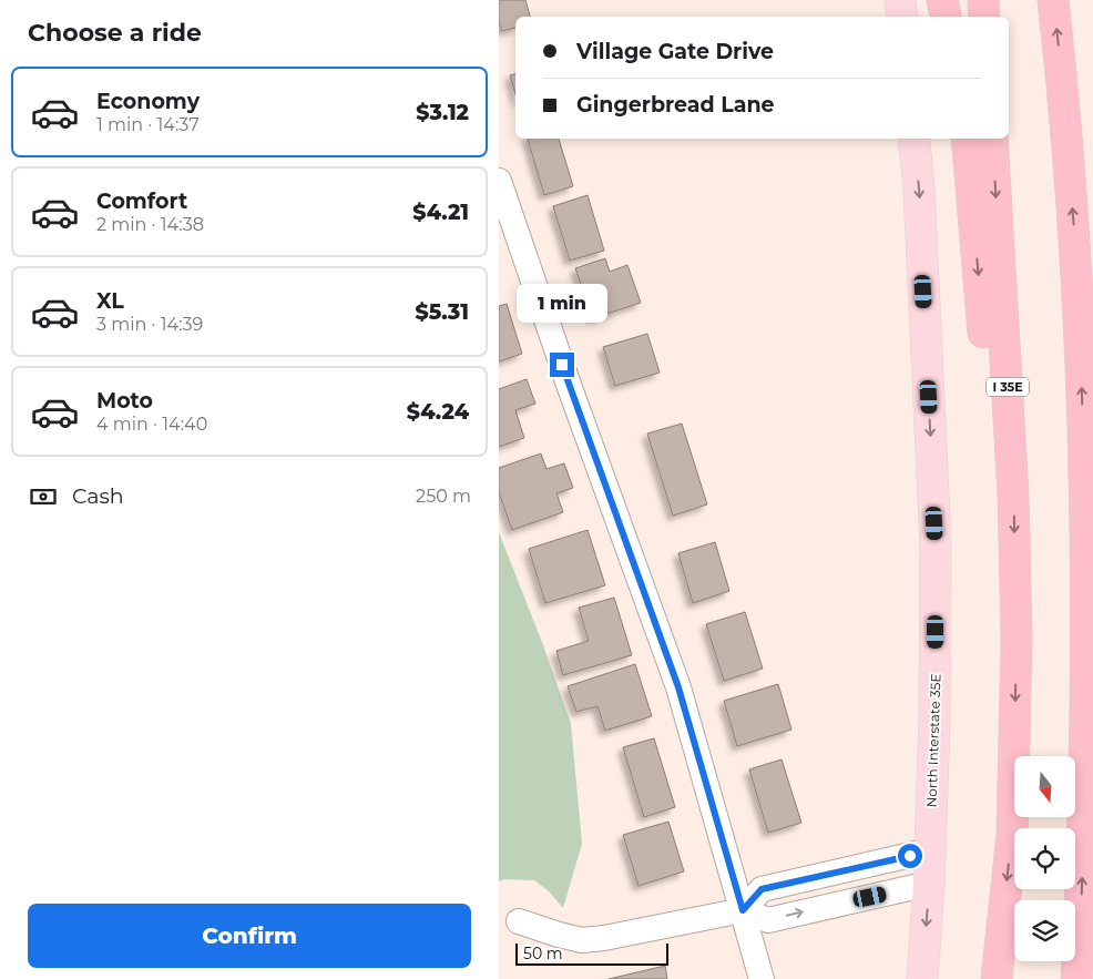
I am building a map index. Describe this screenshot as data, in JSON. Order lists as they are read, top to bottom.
{
  "streets": {
    "highway": ["I 35E"],
    "main road": ["North Interstate 35E"]
  },
  "one_way": ["North Interstate 35E"],
  "scale_bar": "50 m",
  "north": "bottom",
  "page": {
    "heading": "Choose a ride",
    "banner": ["Village Gate Drive", "Gingerbread Lane"],
    "list": [
      {
        "name": "Economy",
        "note": "1 min · 14:37",
        "value": "$3.12"
      },
      {
        "name": "Comfort",
        "note": "2 min · 14:38",
        "value": "$4.21"
      },
      {
        "name": "XL",
        "note": "3 min · 14:39",
        "value": "$5.31"
      },
      {
        "name": "Moto",
        "note": "4 min · 14:40",
        "value": "$4.24"
      }
    ],
    "bubble": "1 min",
    "pay": ["Cash", "250 m"],
    "buttons": "Confirm",
    "scale": "50 m"
  }
}
